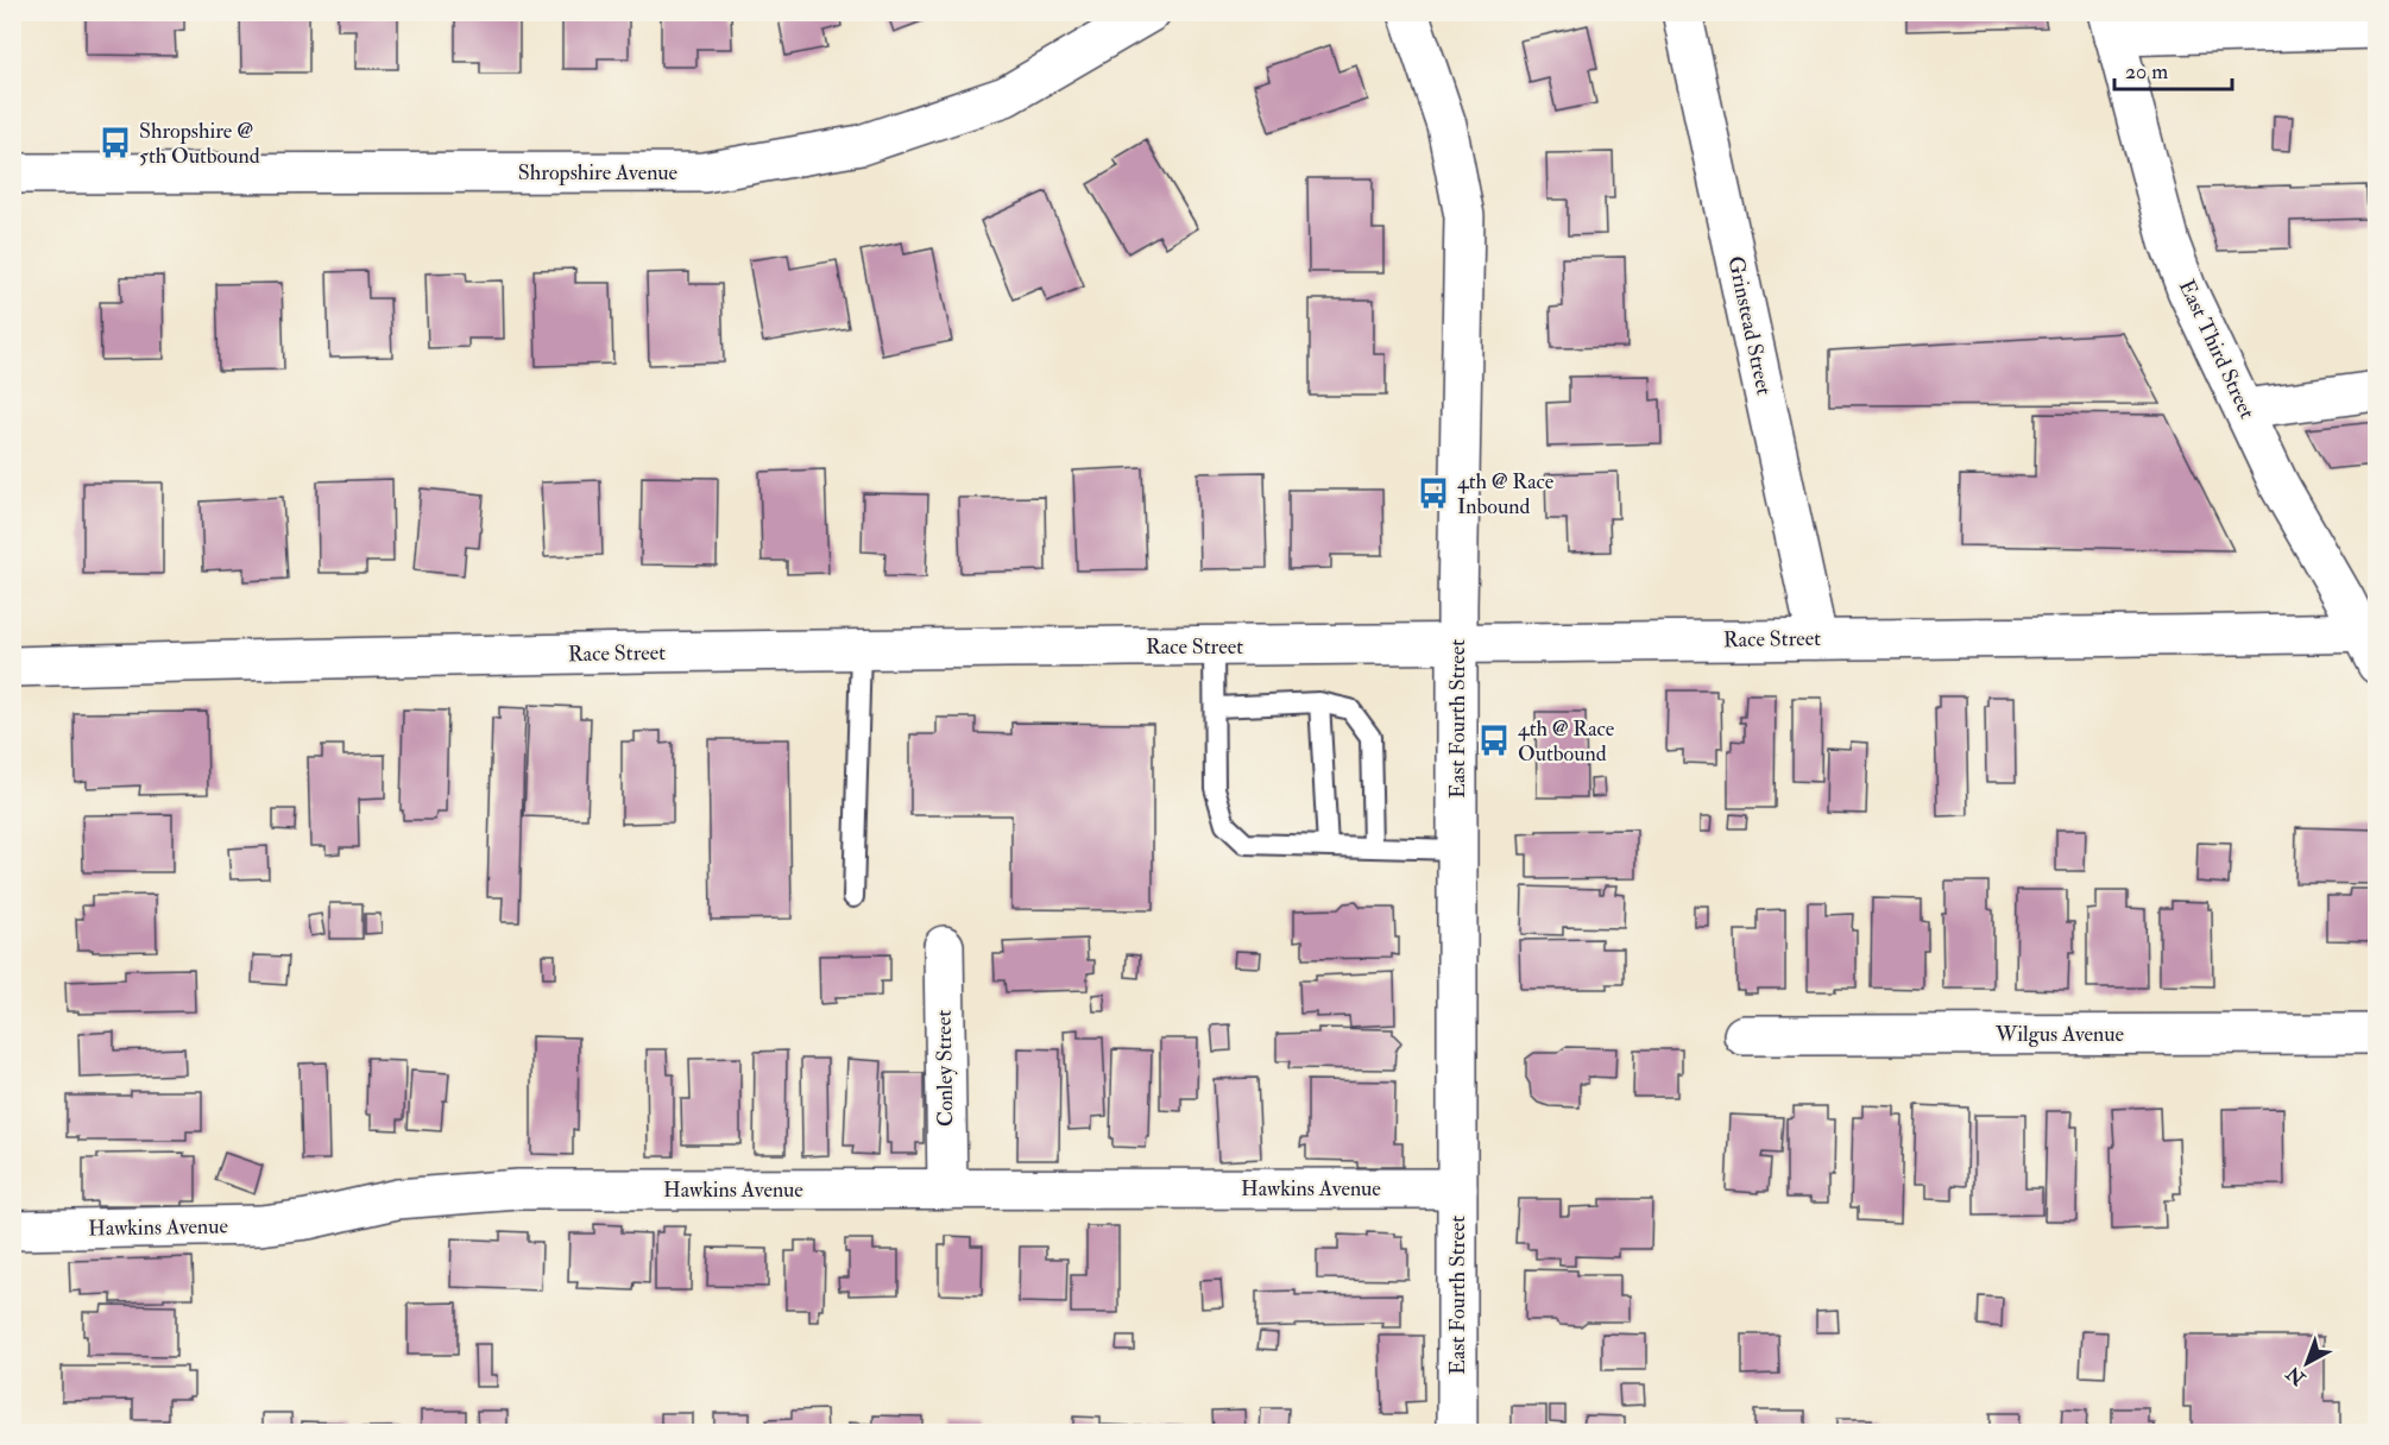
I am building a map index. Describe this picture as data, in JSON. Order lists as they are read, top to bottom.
{
  "streets": {
    "street": [
      "Shropshire Avenue",
      "Grinstead Street",
      "East Third Street",
      "Race Street",
      "East Fourth Street",
      "Wilgus Avenue",
      "Conley Street",
      "Hawkins Avenue"
    ]
  },
  "crossings": [
    ["Grinstead Street", "Race Street"],
    ["East Third Street", "Race Street"],
    ["Race Street", "East Fourth Street"],
    ["East Fourth Street", "Hawkins Avenue"],
    ["Conley Street", "Hawkins Avenue"]
  ],
  "places": {
    "bus stop": ["Shropshire @ 5th Outbound", "4th @ Race Inbound", "4th @ Race Outbound"]
  },
  "scale_bar": "20 m",
  "north": "bottom left"
}
